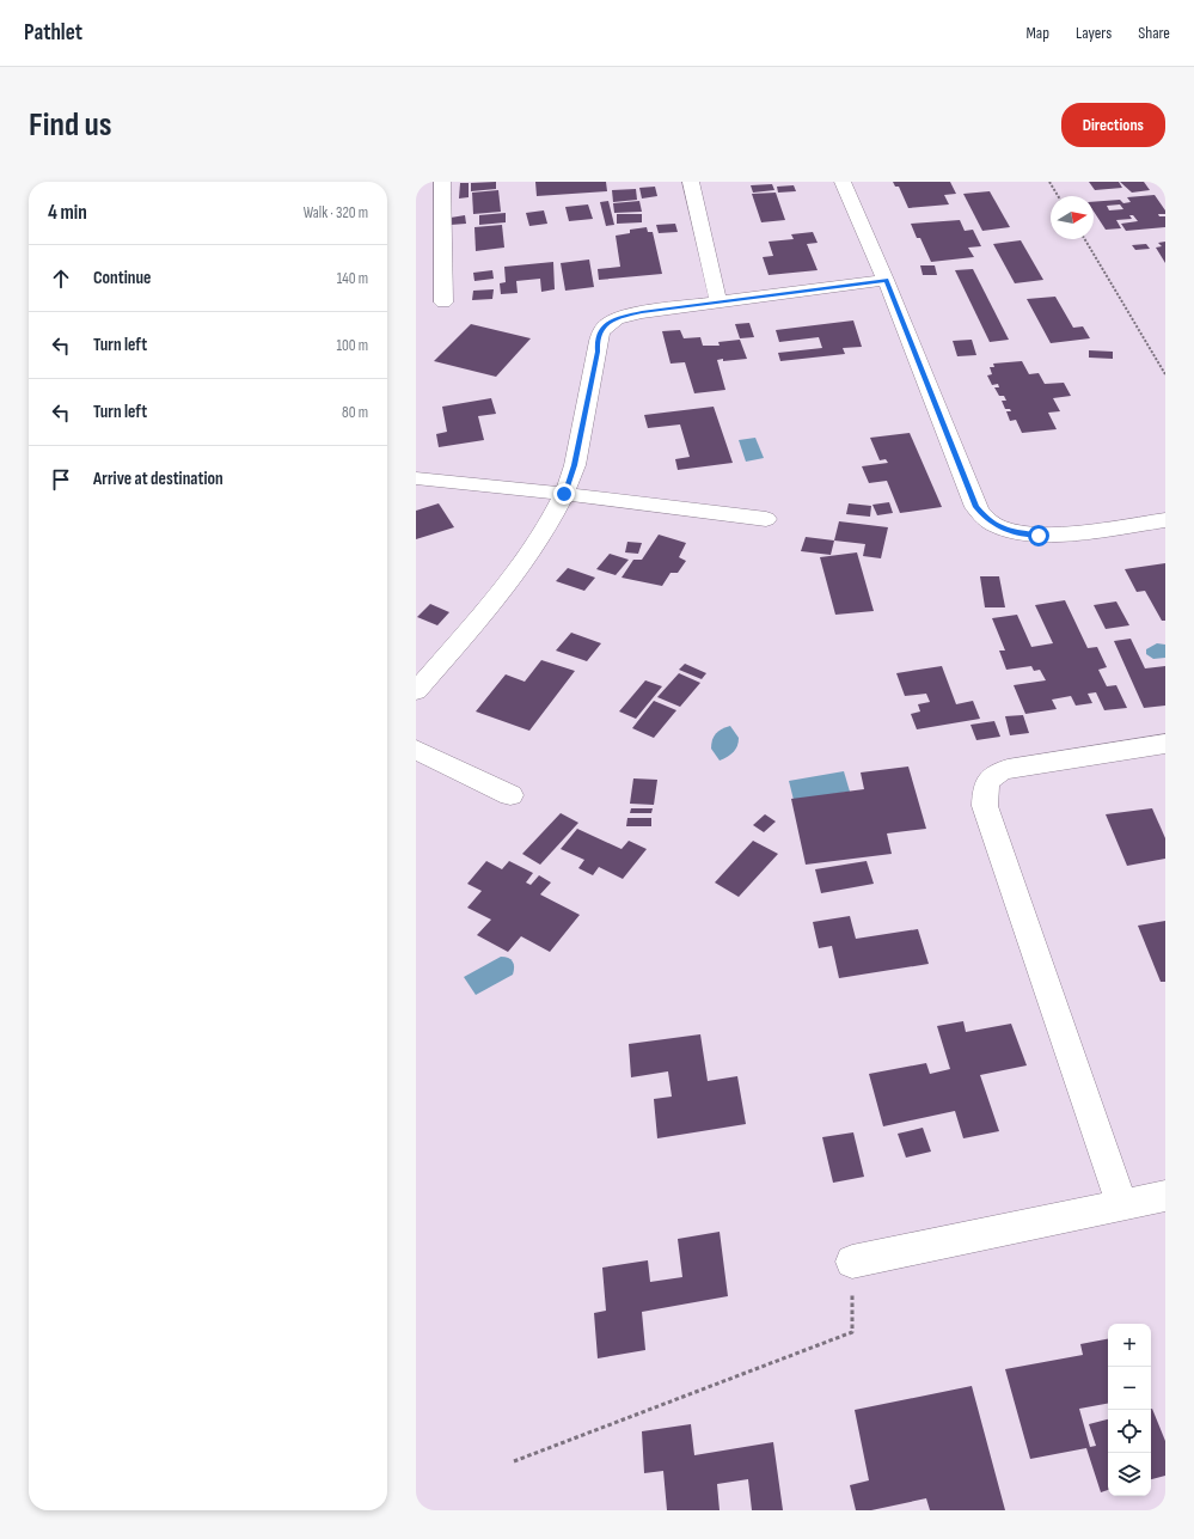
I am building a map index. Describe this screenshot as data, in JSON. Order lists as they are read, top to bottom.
{
  "north": "right",
  "page": {
    "header": "Pathlet",
    "nav": ["Map", "Layers", "Share"],
    "buttons": "Directions",
    "title": "Find us",
    "heading": ["4 min", "Walk · 320 m"],
    "list": [
      ["Continue", "140 m"],
      ["Turn left", "100 m"],
      ["Turn left", "80 m"],
      "Arrive at destination"
    ],
    "map_buttons": ["+", "−"]
  }
}
